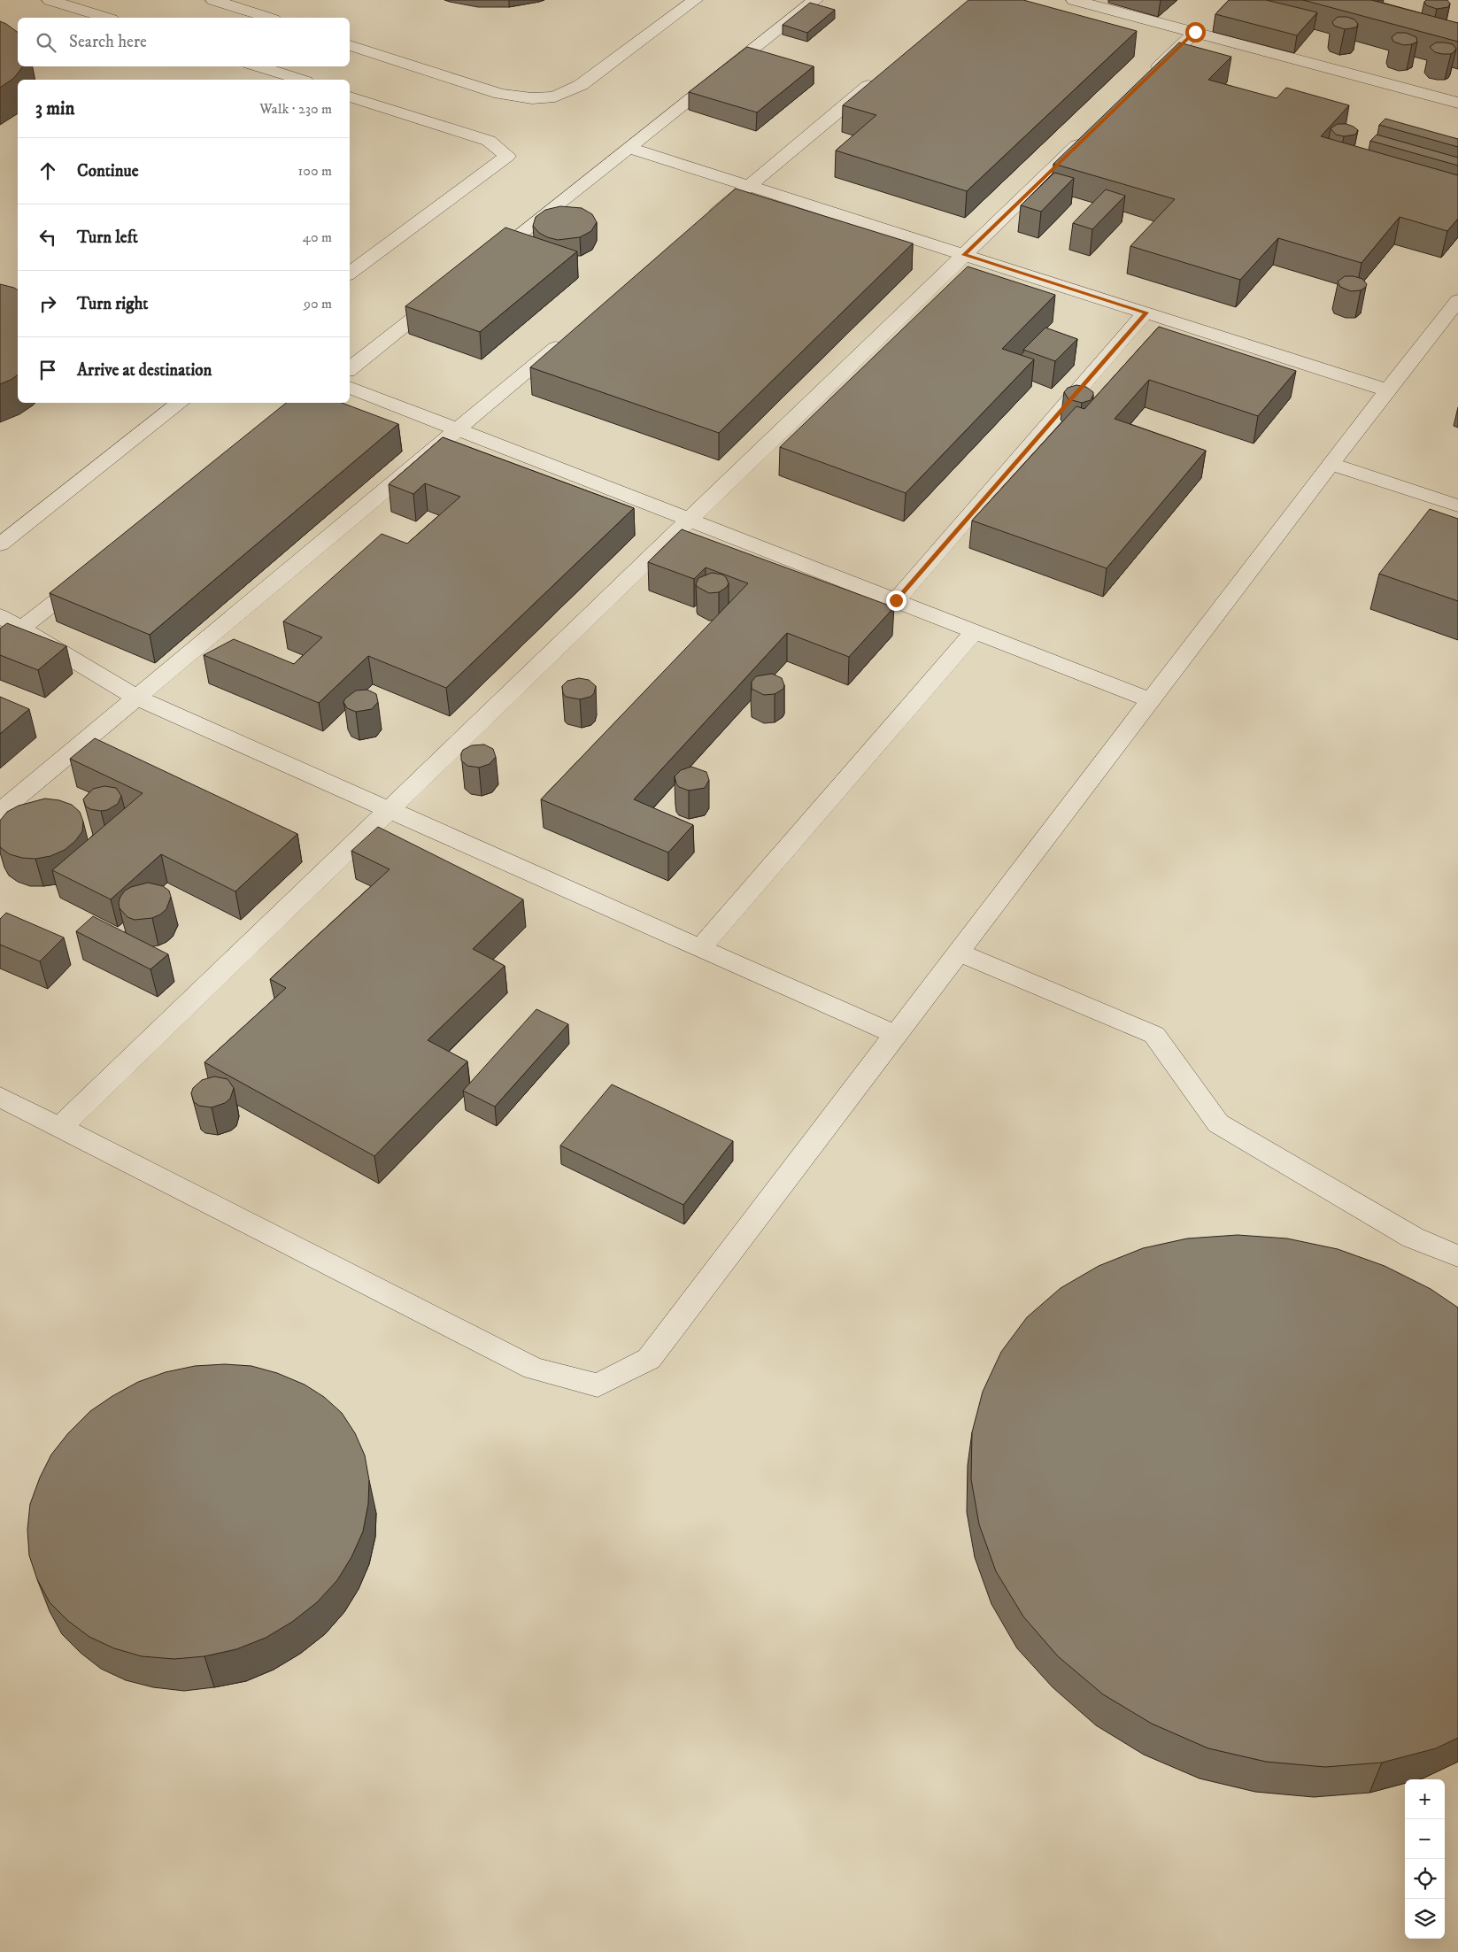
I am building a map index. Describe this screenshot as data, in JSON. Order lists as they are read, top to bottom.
{
  "page": {
    "search": "Search here",
    "heading": ["3 min", "Walk · 230 m"],
    "list": [
      ["Continue", "100 m"],
      ["Turn left", "40 m"],
      ["Turn right", "90 m"],
      "Arrive at destination"
    ],
    "map_buttons": ["+", "−"]
  }
}
